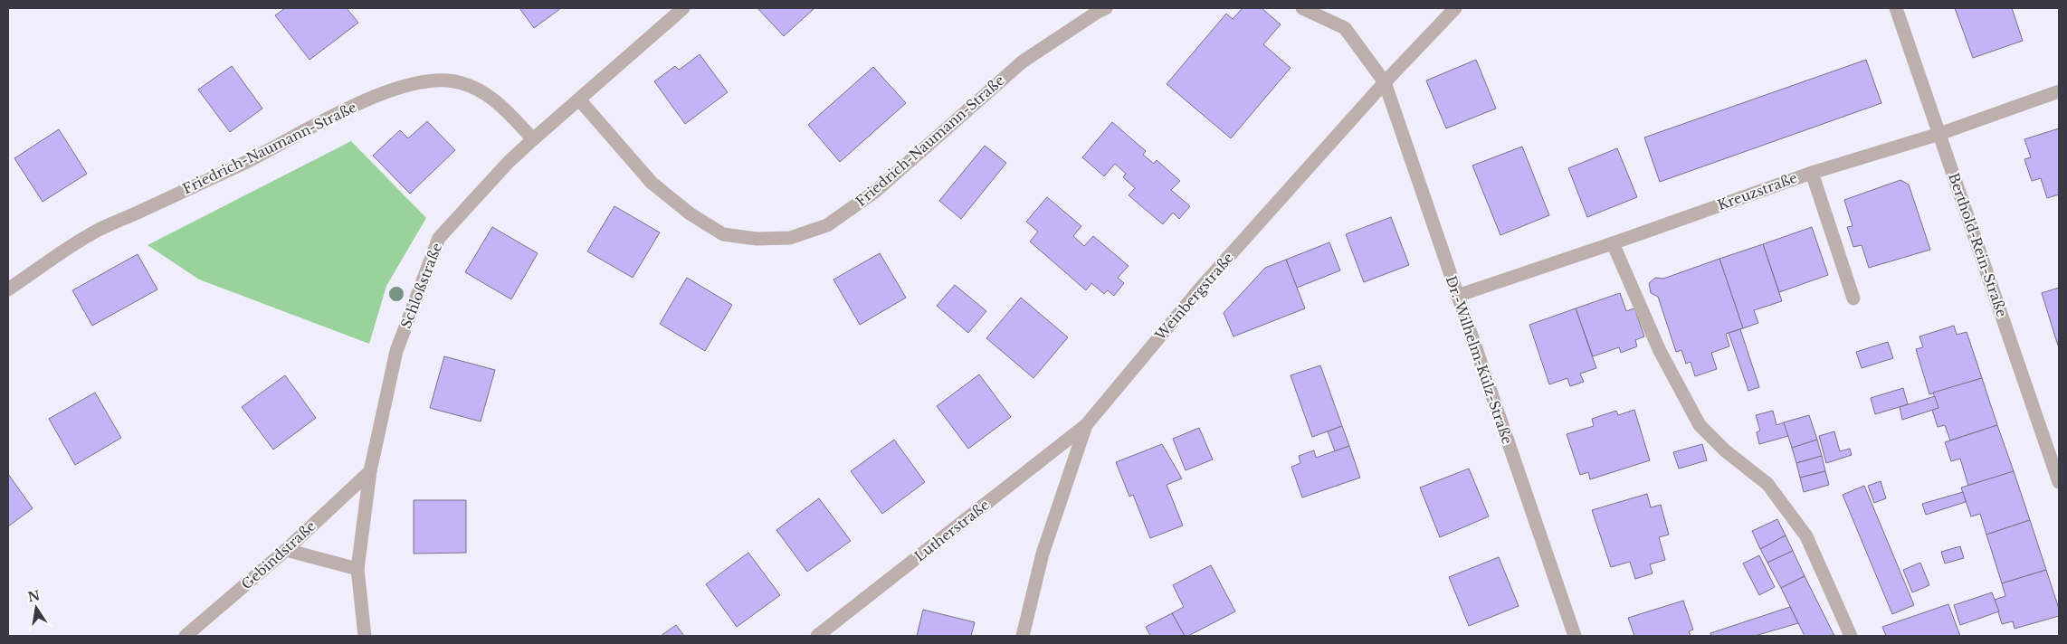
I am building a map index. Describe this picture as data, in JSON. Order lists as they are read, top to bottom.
{
  "streets": {
    "street": [
      "Friedrich-Naumann-Straße",
      "Kreuzstraße",
      "Berthold-Rein-Straße",
      "Schloßstraße",
      "Weinbergstraße",
      "Dr.-Wilhelm-Külz-Straße",
      "Lutherstraße",
      "Gebindstraße"
    ]
  },
  "crossings": [
    ["Friedrich-Naumann-Straße", "Schloßstraße"],
    ["Kreuzstraße", "Berthold-Rein-Straße"],
    ["Kreuzstraße", "Dr.-Wilhelm-Külz-Straße"],
    ["Schloßstraße", "Gebindstraße"],
    ["Weinbergstraße", "Dr.-Wilhelm-Külz-Straße"],
    ["Weinbergstraße", "Lutherstraße"]
  ],
  "north": "top"
}
